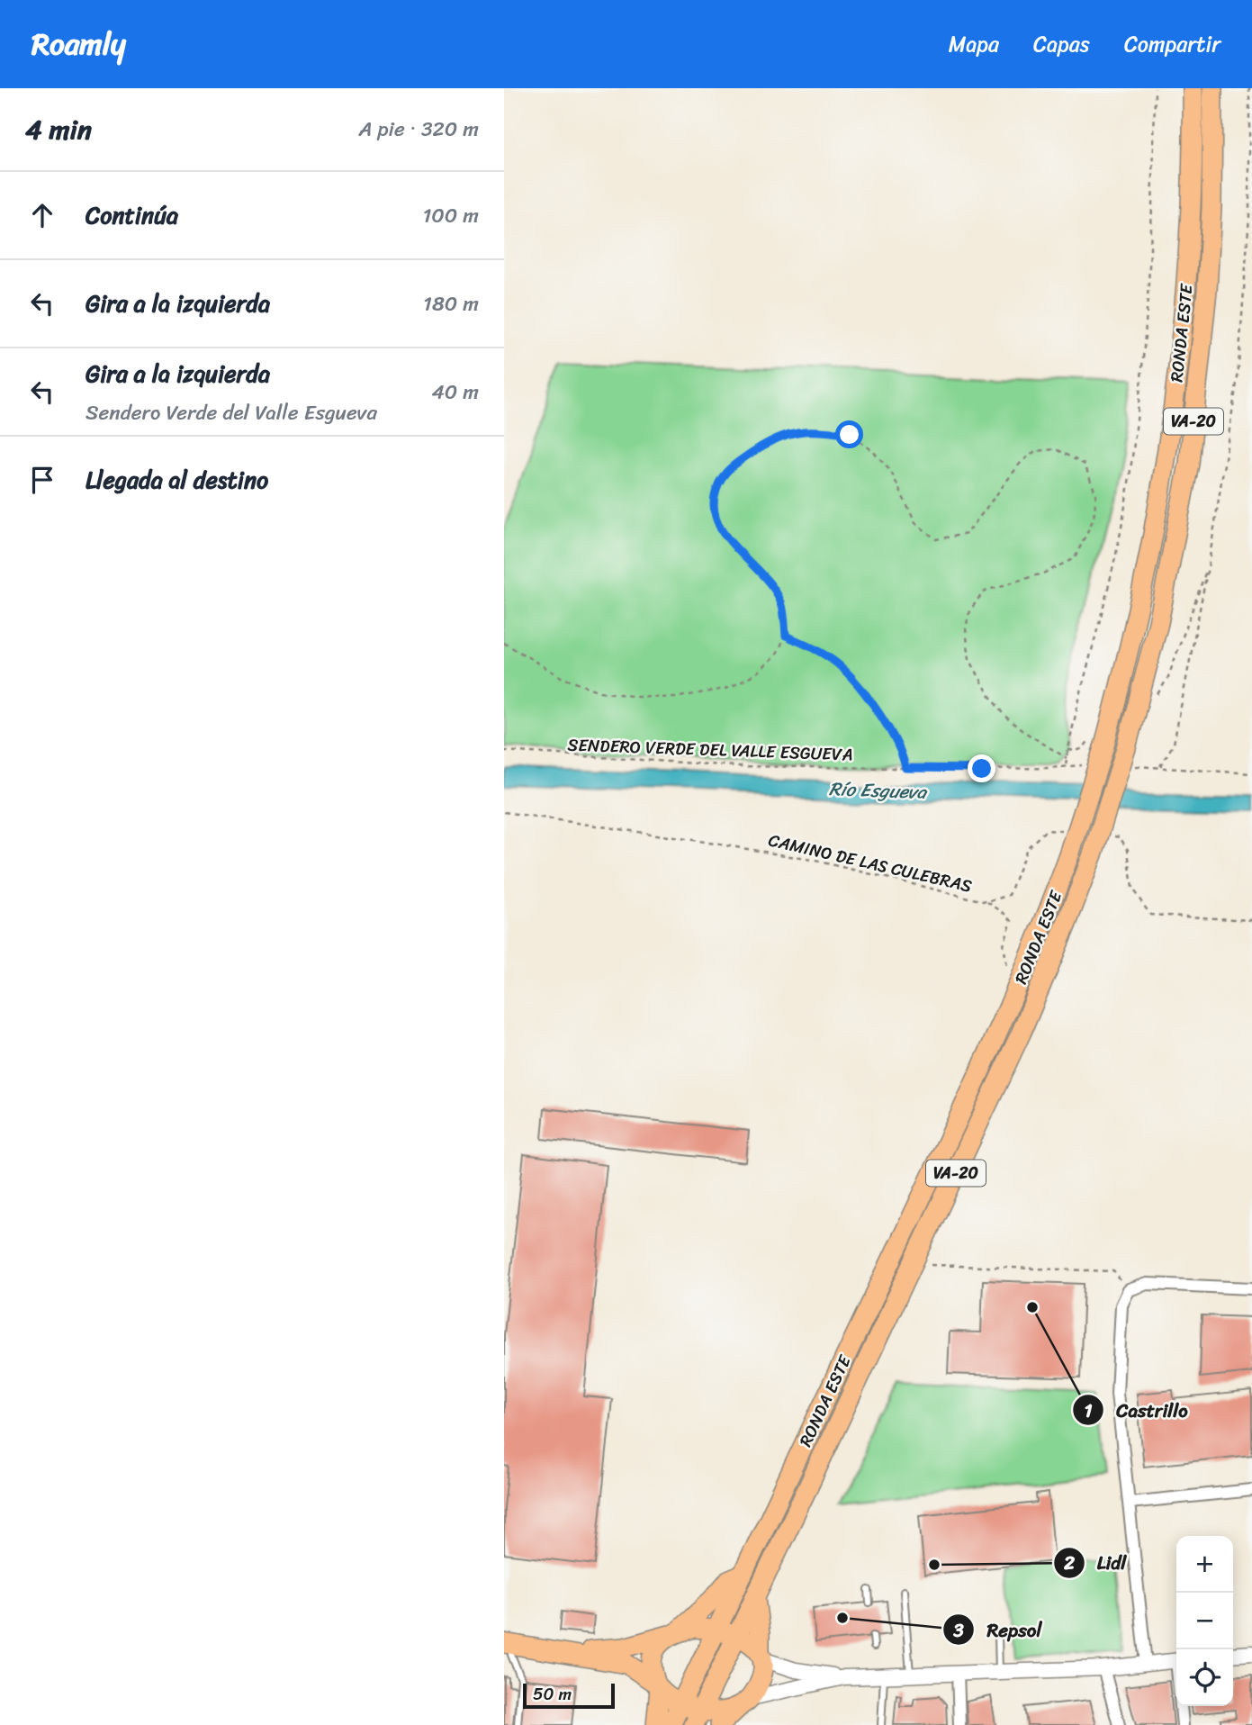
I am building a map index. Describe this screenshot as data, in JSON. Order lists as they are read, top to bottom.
{
  "streets": {
    "main road": ["RONDA ESTE", "VA-20"],
    "path": ["SENDERO VERDE DEL VALLE ESGUEVA", "CAMINO DE LAS CULEBRAS"]
  },
  "water": ["Río Esgueva"],
  "places": ["Castrillo", "Lidl", "Repsol"],
  "scale_bar": "50 m",
  "page": {
    "header": "Roamly",
    "nav": ["Mapa", "Capas", "Compartir"],
    "heading": ["4 min", "A pie · 320 m"],
    "list": [
      ["Continúa", "100 m"],
      ["Gira a la izquierda", "180 m"],
      ["Gira a la izquierda", "Sendero Verde del Valle Esgueva", "40 m"],
      "Llegada al destino"
    ],
    "map_buttons": ["+", "−"],
    "scale": "50 m"
  }
}
